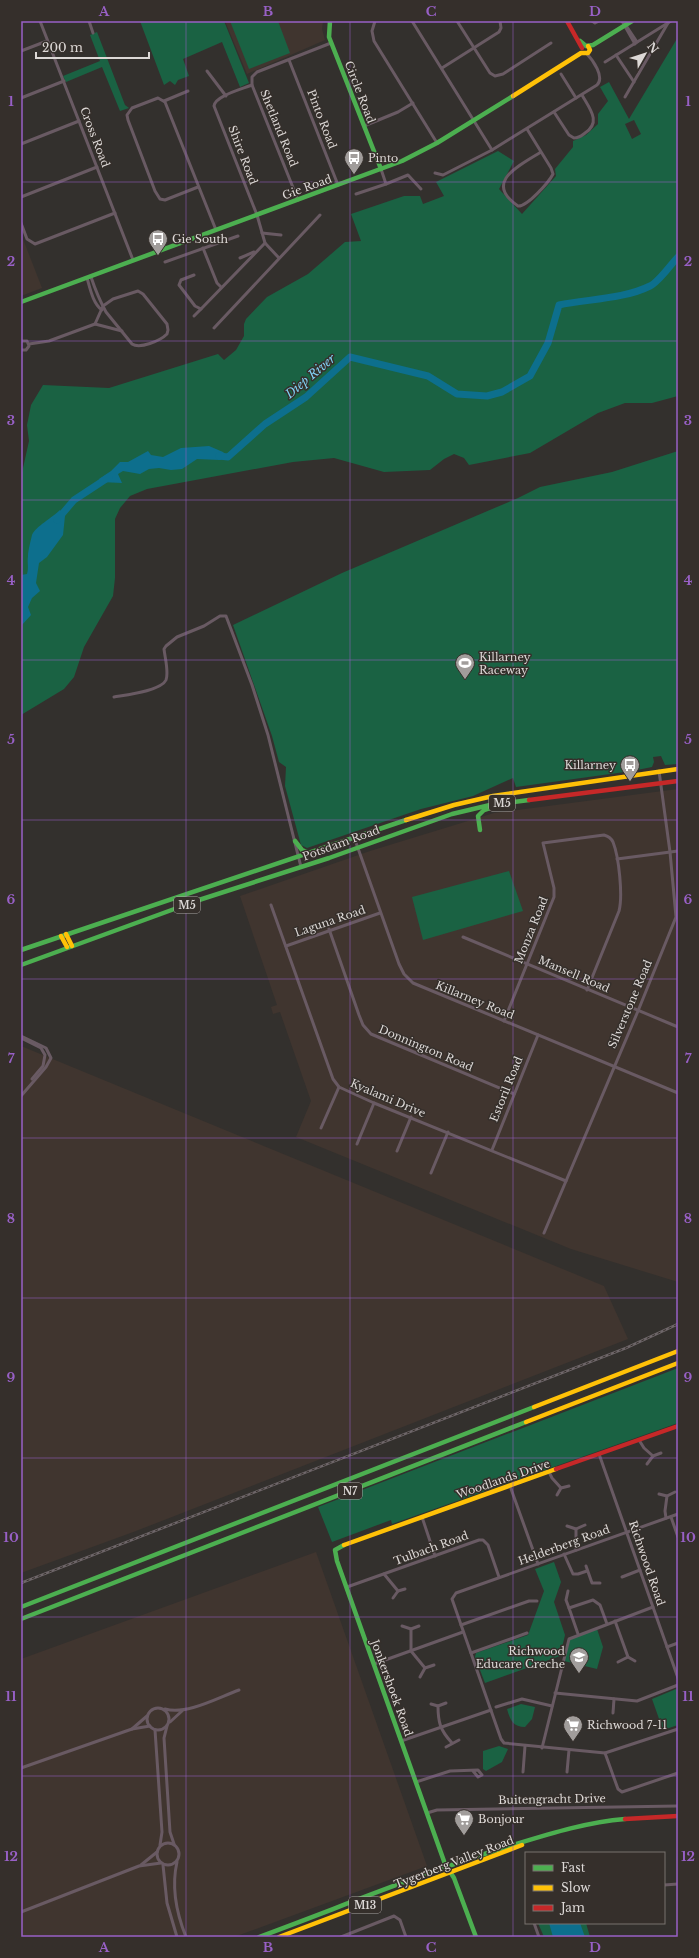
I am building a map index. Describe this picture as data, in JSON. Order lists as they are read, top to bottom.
{
  "streets": {
    "main road": [
      "Circle Road",
      "Gie Road",
      "M5",
      "Potsdam Road",
      "Woodlands Drive",
      "N7",
      "Jonkershoek Road",
      "Tygerberg Valley Road",
      "M13"
    ],
    "street": [
      "Pinto Road",
      "Shetland Road",
      "Cross Road",
      "Shire Road",
      "Laguna Road",
      "Monza Road",
      "Mansell Road",
      "Killarney Road",
      "Silverstone Road",
      "Donnington Road",
      "Estoril Road",
      "Kyalami Drive",
      "Helderberg Road",
      "Tulbach Road",
      "Richwood Road",
      "Buitengracht Drive"
    ]
  },
  "crossings": [
    ["Circle Road", "Gie Road"],
    ["Pinto Road", "Gie Road"],
    ["Shetland Road", "Gie Road"],
    ["Cross Road", "Gie Road"],
    ["Shire Road", "Gie Road"],
    ["Potsdam Road", "Killarney Road"],
    ["Potsdam Road", "Silverstone Road"],
    ["Laguna Road", "Killarney Road"],
    ["Laguna Road", "Donnington Road"],
    ["Laguna Road", "Kyalami Drive"],
    ["Monza Road", "Mansell Road"],
    ["Monza Road", "Killarney Road"],
    ["Mansell Road", "Silverstone Road"],
    ["Killarney Road", "Silverstone Road"],
    ["Killarney Road", "Estoril Road"],
    ["Silverstone Road", "Kyalami Drive"],
    ["Donnington Road", "Estoril Road"],
    ["Estoril Road", "Kyalami Drive"],
    ["Woodlands Drive", "Richwood Road"],
    ["Woodlands Drive", "Jonkershoek Road"],
    ["Helderberg Road", "Tulbach Road"],
    ["Helderberg Road", "Richwood Road"],
    ["Tulbach Road", "Jonkershoek Road"],
    ["Jonkershoek Road", "Buitengracht Drive"],
    ["Jonkershoek Road", "Tygerberg Valley Road"]
  ],
  "water": ["Diep River"],
  "places": {
    "bus stop": ["Pinto", "Gie South", "Killarney"],
    "sports": ["Killarney Raceway"],
    "school or university": ["Richwood Educare Creche"],
    "supermarket": ["Richwood 7-11", "Bonjour"]
  },
  "legend": ["Fast", "Slow", "Jam"],
  "scale_bar": "200 m",
  "north": "top right",
  "grid": {
    "columns": [
      "A",
      "B",
      "C",
      "D"
    ],
    "rows": [
      "1",
      "2",
      "3",
      "4",
      "5",
      "6",
      "7",
      "8",
      "9",
      "10",
      "11",
      "12"
    ]
  }
}
